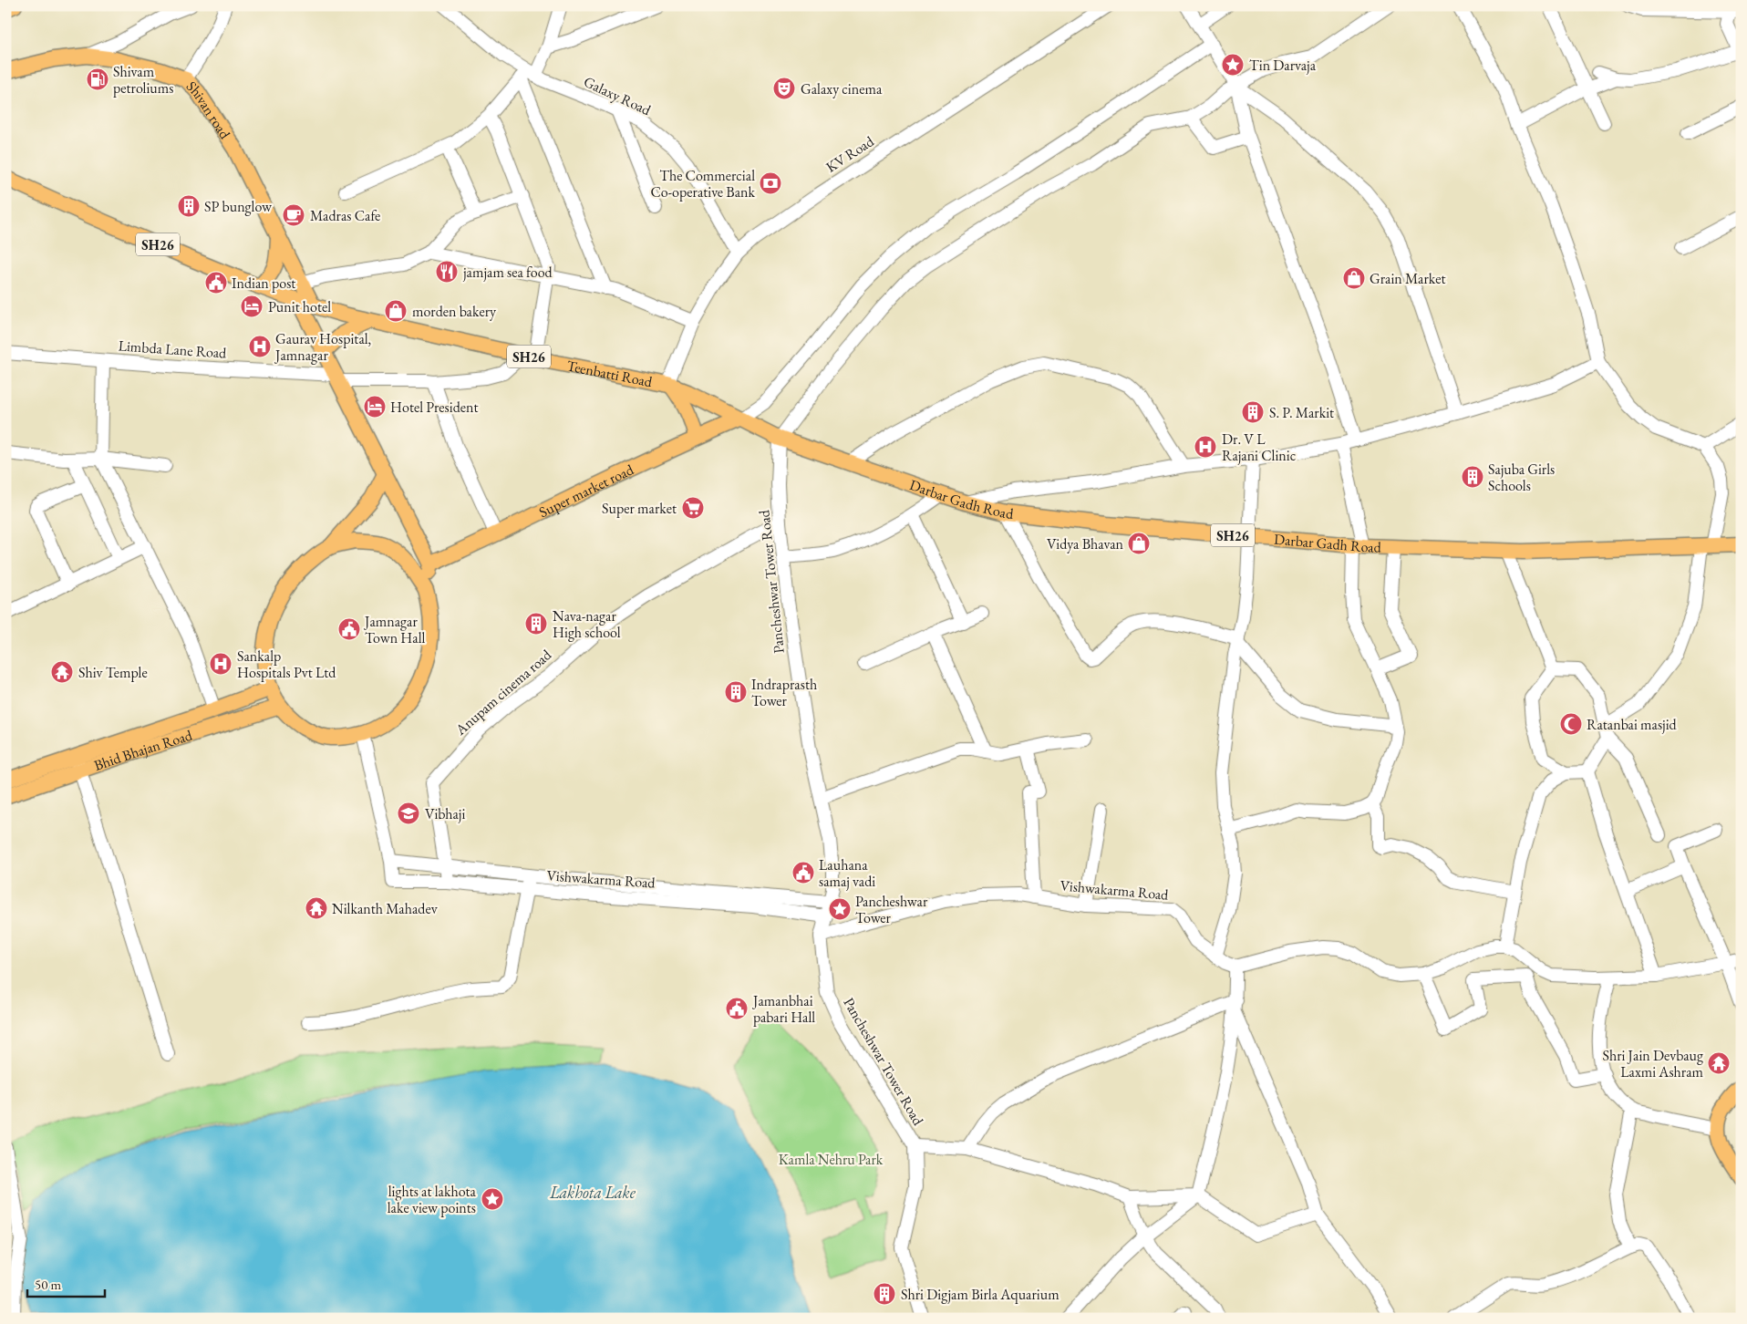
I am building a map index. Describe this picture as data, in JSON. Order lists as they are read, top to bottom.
{
  "streets": {
    "main road": [
      "Shivan road",
      "SH26",
      "Teenbatti Road",
      "Super market road",
      "Darbar Gadh Road",
      "Bhid Bhajan Road"
    ],
    "street": [
      "Galaxy Road",
      "KV Road",
      "Limbda Lane Road",
      "Pancheshwar Tower Road",
      "Anupam cinema road",
      "Vishwakarma Road"
    ]
  },
  "crossings": [
    ["Galaxy Road", "KV Road"],
    ["Shivan road", "SH26"],
    ["Shivan road", "Limbda Lane Road"],
    ["Shivan road", "Teenbatti Road"],
    ["KV Road", "Teenbatti Road"],
    ["SH26", "Teenbatti Road"],
    ["Limbda Lane Road", "Teenbatti Road"],
    ["Teenbatti Road", "Super market road"],
    ["Teenbatti Road", "Darbar Gadh Road"],
    ["Super market road", "Darbar Gadh Road"],
    ["Darbar Gadh Road", "Pancheshwar Tower Road"],
    ["Pancheshwar Tower Road", "Anupam cinema road"],
    ["Pancheshwar Tower Road", "Vishwakarma Road"],
    ["Anupam cinema road", "Vishwakarma Road"]
  ],
  "water": ["Lakhota Lake"],
  "parks": ["Kamla Nehru Park"],
  "places": {
    "place": ["Tin Darvaja", "Pancheshwar Tower", "lights at lakhota lake view points"],
    "fuel station": ["Shivam petroliums"],
    "theatre": ["Galaxy cinema"],
    "bank": ["The Commercial Co-operative Bank"],
    "building": [
      "SP bunglow",
      "S. P. Markit",
      "Sajuba Girls Schools",
      "Nava-nagar High school",
      "Indraprasth Tower",
      "Shri Digjam Birla Aquarium"
    ],
    "cafe": ["Madras Cafe"],
    "restaurant": ["jamjam sea food"],
    "shop": ["Grain Market", "morden bakery", "Vidya Bhavan"],
    "public building": [
      "Indian post",
      "Jamnagar Town Hall",
      "Lauhana samaj vadi",
      "Jamanbhai pabari Hall"
    ],
    "hotel": ["Punit hotel", "Hotel President"],
    "hospital": ["Gaurav Hospital, Jamnagar", "Dr. V L Rajani Clinic", "Sankalp Hospitals Pvt Ltd"],
    "supermarket": ["Super market"],
    "temple": ["Shiv Temple", "Nilkanth Mahadev", "Shri Jain Devbaug Laxmi Ashram"],
    "mosque": ["Ratanbai masjid"],
    "school or university": ["Vibhaji"]
  },
  "scale_bar": "50 m"
}
